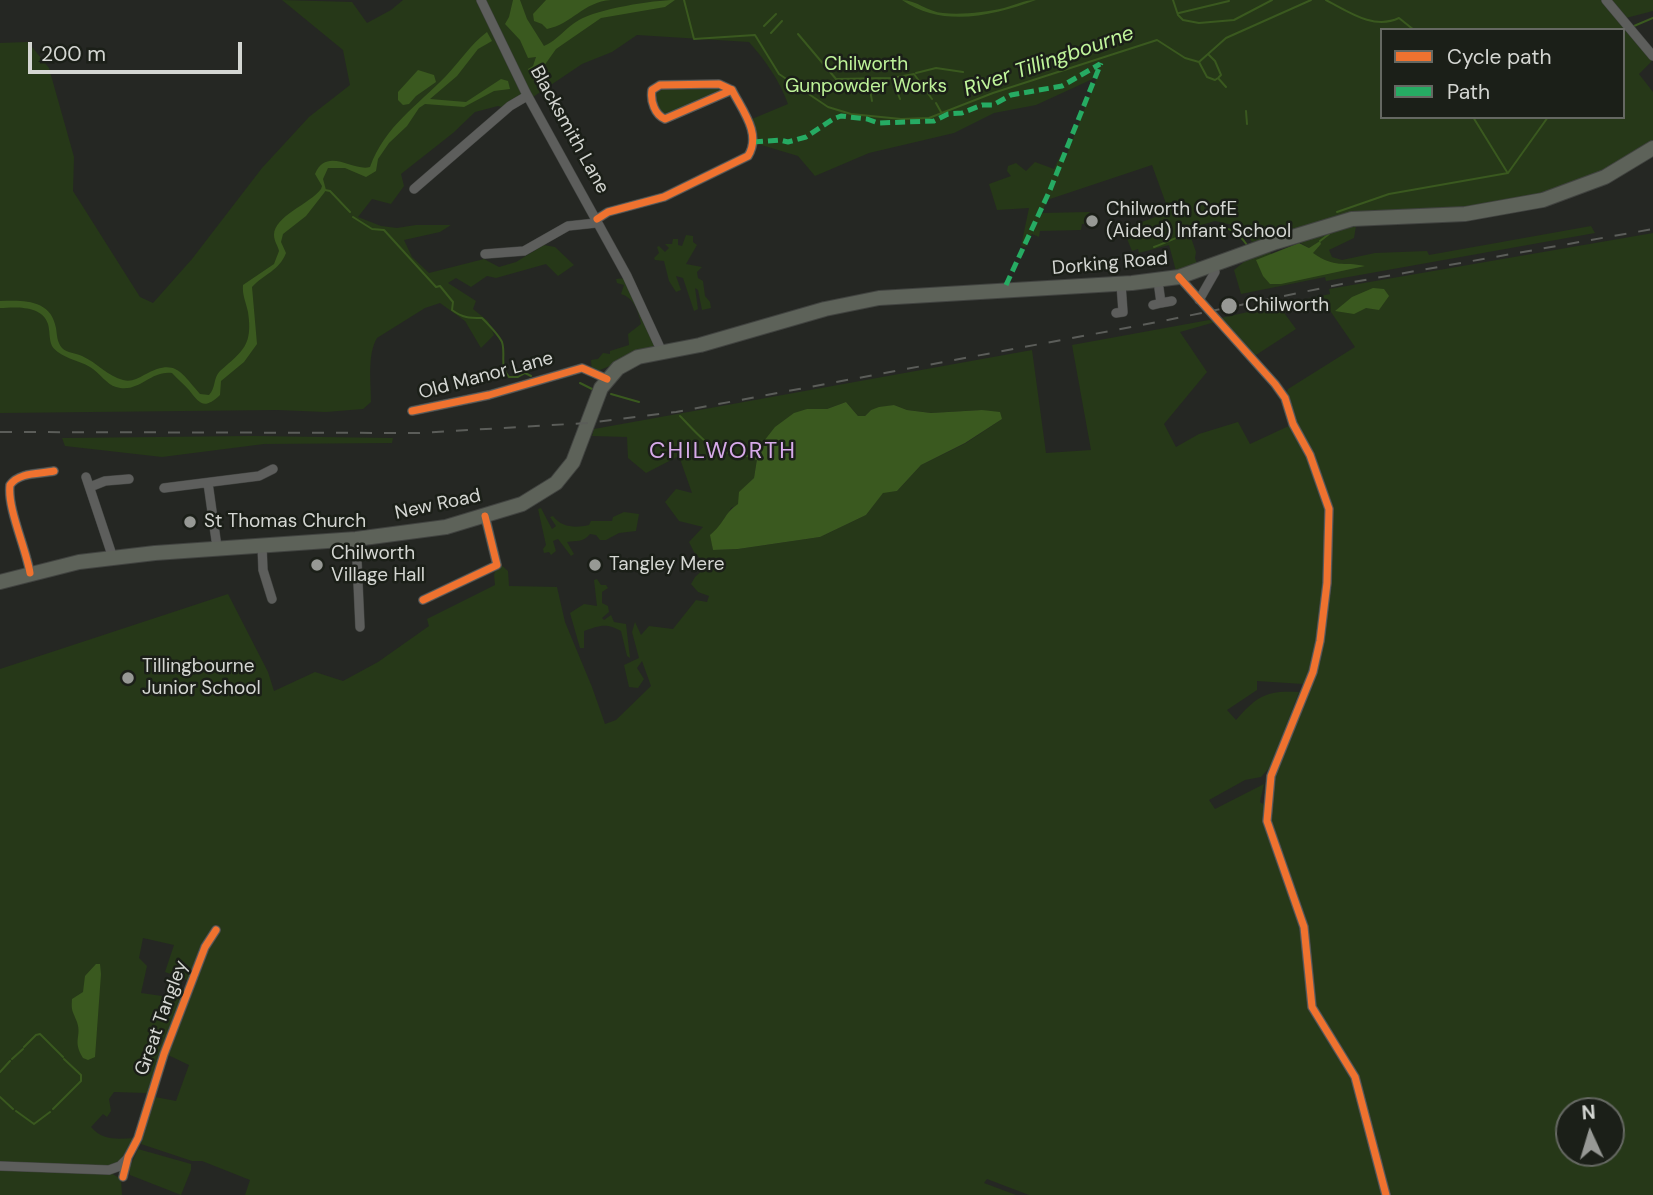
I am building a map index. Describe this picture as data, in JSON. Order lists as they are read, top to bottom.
{
  "streets": {
    "main road": ["Dorking Road", "New Road"],
    "street": ["Blacksmith Lane", "Old Manor Lane", "Great Tangley"]
  },
  "crossings": [
    ["Blacksmith Lane", "Dorking Road"],
    ["Dorking Road", "Old Manor Lane"],
    ["Dorking Road", "New Road"]
  ],
  "districts": ["CHILWORTH"],
  "water": ["River Tillingbourne"],
  "parks": ["Chilworth Gunpowder Works"],
  "places": [
    "Chilworth CofE (Aided) Infant School",
    "Chilworth",
    "St Thomas Church",
    "Chilworth Village Hall",
    "Tangley Mere",
    "Tillingbourne Junior School"
  ],
  "legend": ["Cycle path", "Path"],
  "scale_bar": "200 m",
  "north": "top"
}
